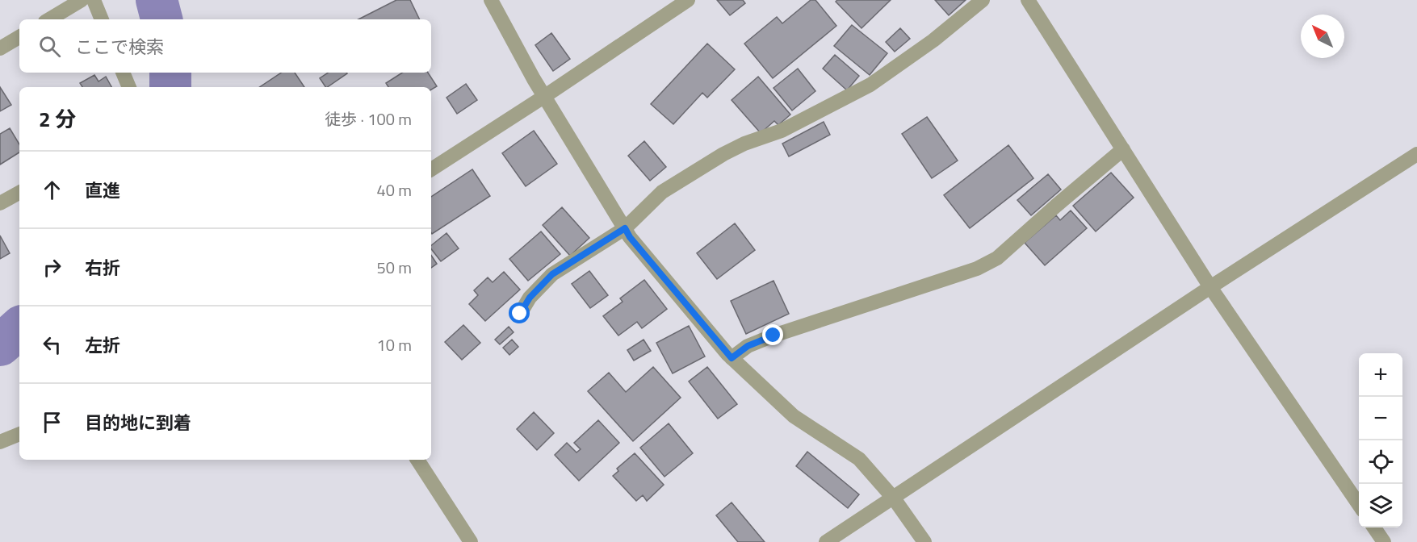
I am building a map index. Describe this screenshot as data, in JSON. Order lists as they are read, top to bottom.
{
  "north": "top left",
  "page": {
    "search": "ここで検索",
    "heading": ["2 分", "徒歩 · 100 m"],
    "list": [
      ["直進", "40 m"],
      ["右折", "50 m"],
      ["左折", "10 m"],
      "目的地に到着"
    ],
    "map_buttons": ["+", "−"]
  }
}
